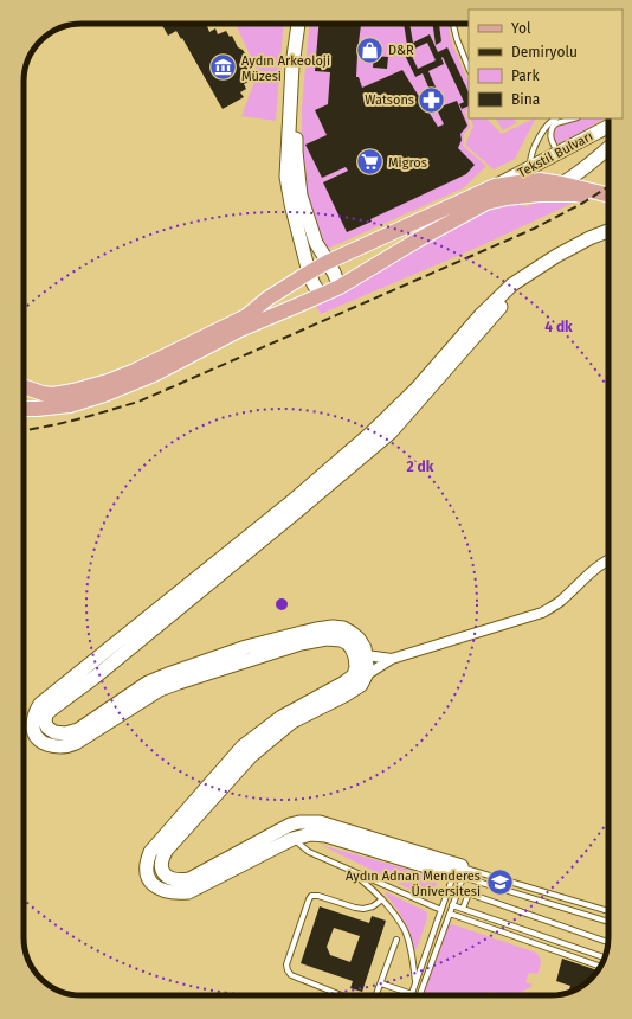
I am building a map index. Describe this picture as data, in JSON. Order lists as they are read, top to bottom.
{
  "streets": {
    "street": ["Tekstil Bulvarı"]
  },
  "places": {
    "shop": ["D&R"],
    "museum": ["Aydın Arkeoloji Müzesi"],
    "pharmacy": ["Watsons"],
    "supermarket": ["Migros"],
    "school or university": ["Aydın Adnan Menderes Üniversitesi"]
  },
  "legend": [
    "Yol",
    "Demiryolu",
    "Park",
    "Bina"
  ],
  "rings": ["4 dk", "2 dk"]
}
